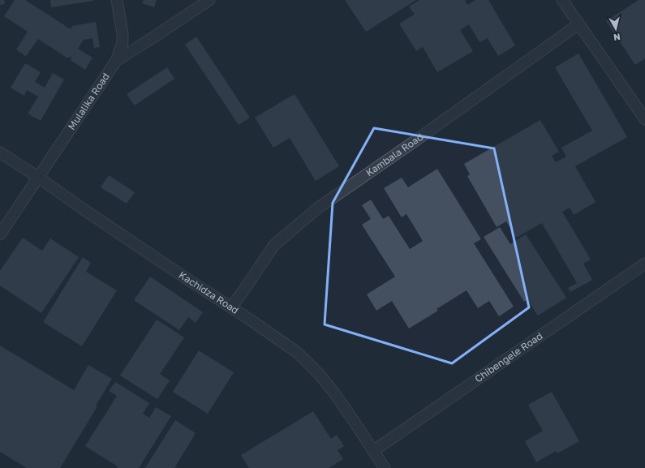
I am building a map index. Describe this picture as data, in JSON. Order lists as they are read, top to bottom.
{
  "streets": {
    "street": [
      "Mulalika Road",
      "Kambala Road",
      "Kachidza Road",
      "Chibengele Road"
    ]
  },
  "crossings": [
    ["Mulalika Road", "Kachidza Road"],
    ["Kambala Road", "Kachidza Road"],
    ["Kachidza Road", "Chibengele Road"]
  ],
  "north": "bottom"
}
